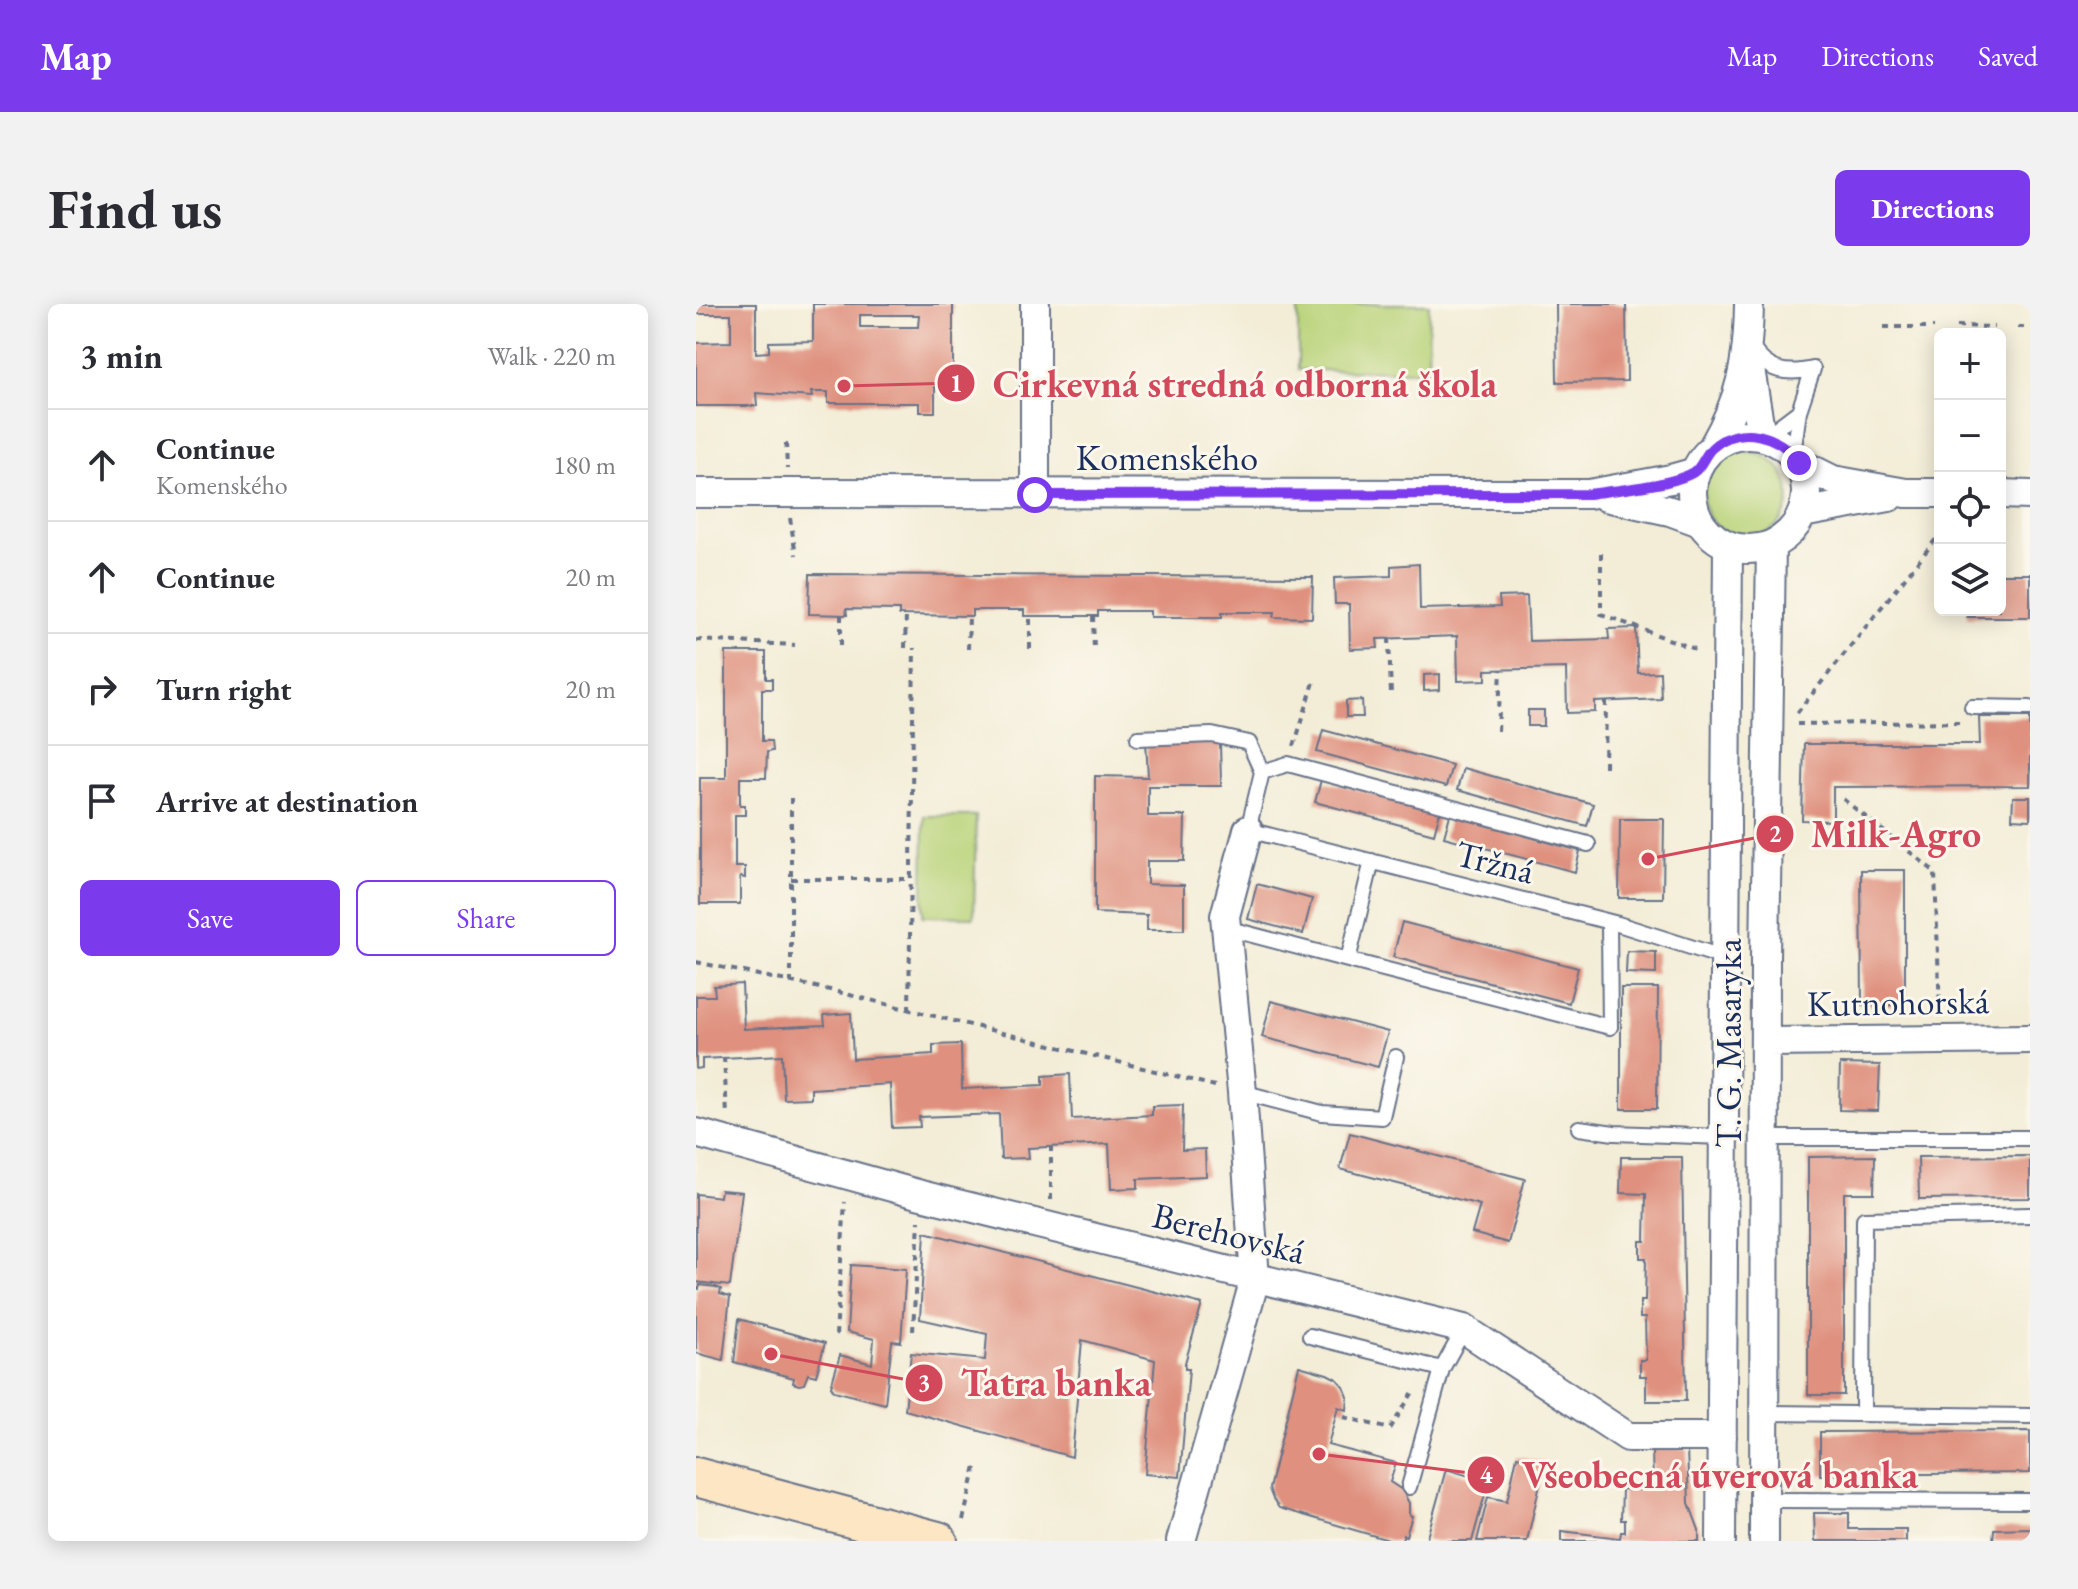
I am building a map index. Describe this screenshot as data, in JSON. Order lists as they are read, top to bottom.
{
  "streets": {
    "street": [
      "Komenského",
      "Kutnohorská",
      "T. G. Masaryka",
      "Berehovská"
    ],
    "lane": ["Tržná"]
  },
  "crossings": [
    ["Komenského", "T. G. Masaryka"],
    ["Tržná", "T. G. Masaryka"],
    ["Kutnohorská", "T. G. Masaryka"],
    ["T. G. Masaryka", "Berehovská"]
  ],
  "places": [
    "Cirkevná stredná odborná škola",
    "Milk-Agro",
    "Tatra banka",
    "Všeobecná úverová banka"
  ],
  "page": {
    "header": "Map",
    "nav": ["Map", "Directions", "Saved"],
    "buttons": [
      "Directions",
      ["Save", "Share"]
    ],
    "title": "Find us",
    "heading": ["3 min", "Walk · 220 m"],
    "map_buttons": ["+", "−"],
    "list": [
      ["Continue", "Komenského", "180 m"],
      ["Continue", "20 m"],
      ["Turn right", "20 m"],
      "Arrive at destination"
    ]
  }
}
